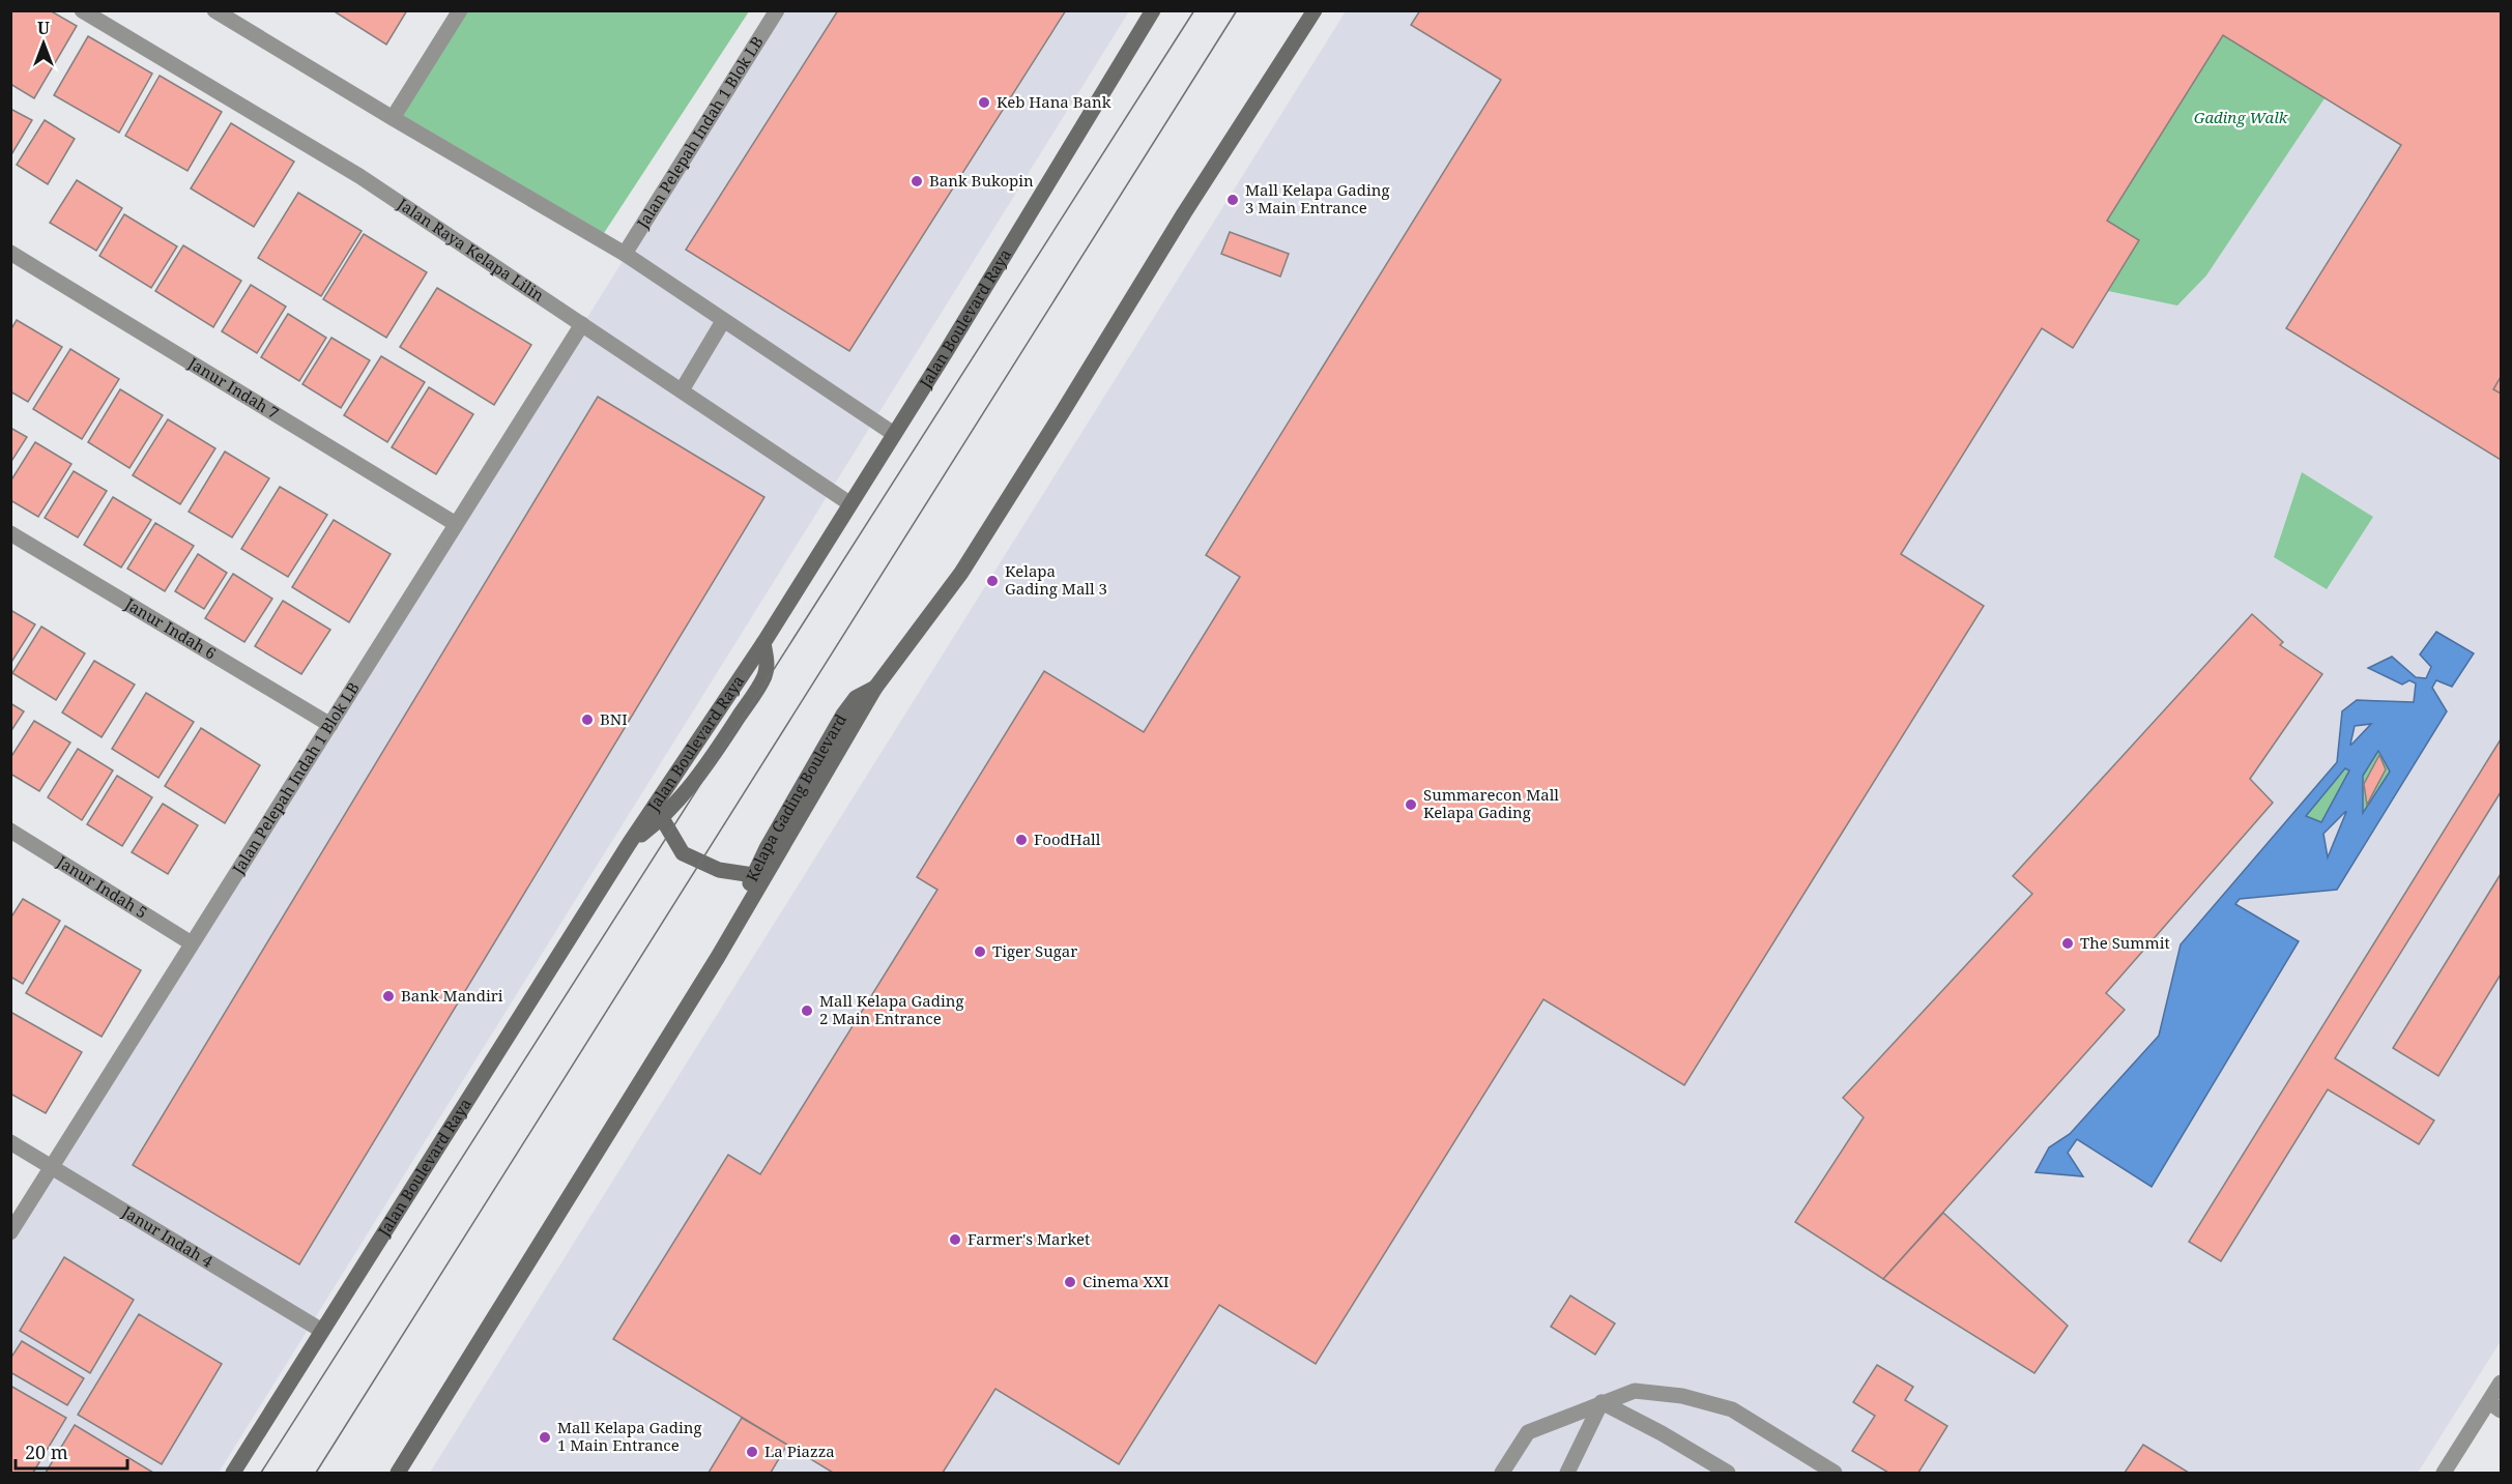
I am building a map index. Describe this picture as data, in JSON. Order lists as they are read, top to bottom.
{
  "streets": {
    "main road": ["Jalan Boulevard Raya", "Kelapa Gading Boulevard"],
    "street": [
      "Jalan Pelepah Indah 1 Blok LB",
      "Jalan Raya Kelapa Lilin",
      "Janur Indah 7",
      "Janur Indah 6",
      "Janur Indah 5",
      "Janur Indah 4"
    ]
  },
  "crossings": [
    ["Jalan Pelepah Indah 1 Blok LB", "Jalan Raya Kelapa Lilin"],
    ["Jalan Pelepah Indah 1 Blok LB", "Janur Indah 7"],
    ["Jalan Pelepah Indah 1 Blok LB", "Janur Indah 6"],
    ["Jalan Pelepah Indah 1 Blok LB", "Janur Indah 5"],
    ["Jalan Pelepah Indah 1 Blok LB", "Janur Indah 4"],
    ["Jalan Raya Kelapa Lilin", "Jalan Boulevard Raya"],
    ["Jalan Boulevard Raya", "Janur Indah 4"]
  ],
  "parks": ["Gading Walk"],
  "places": [
    "Keb Hana Bank",
    "Bank Bukopin",
    "Mall Kelapa Gading 3 Main Entrance",
    "Kelapa Gading Mall 3",
    "BNI",
    "Summarecon Mall Kelapa Gading",
    "FoodHall",
    "The Summit",
    "Tiger Sugar",
    "Bank Mandiri",
    "Mall Kelapa Gading 2 Main Entrance",
    "Farmer's Market",
    "Cinema XXI",
    "Mall Kelapa Gading 1 Main Entrance",
    "La Piazza"
  ],
  "scale_bar": "20 m",
  "north": "top"
}
